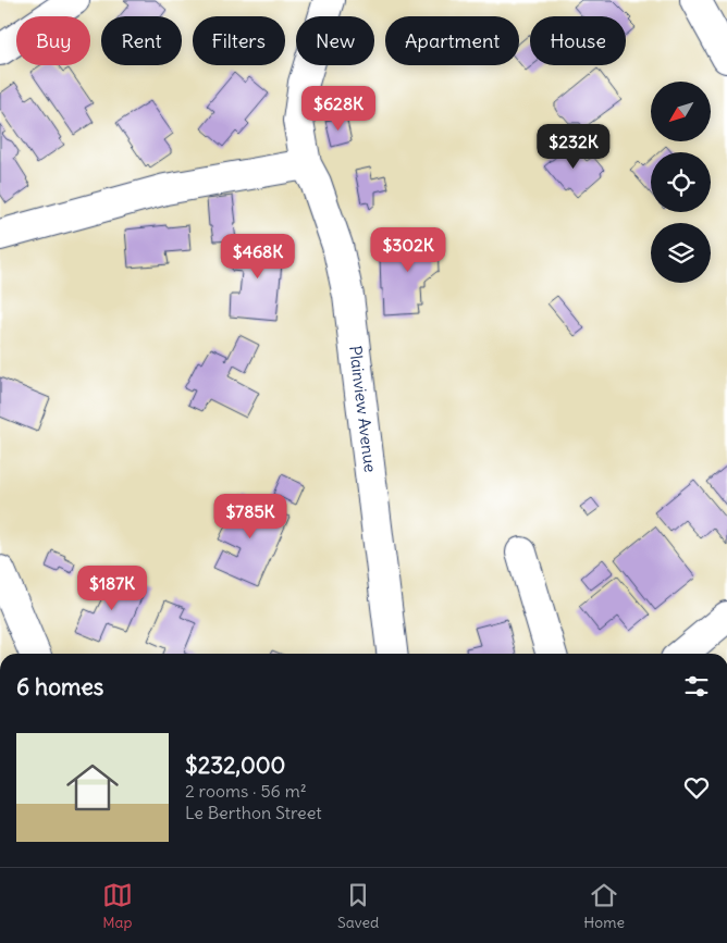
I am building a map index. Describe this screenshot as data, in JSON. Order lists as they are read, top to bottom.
{
  "streets": {
    "street": ["Plainview Avenue"]
  },
  "north": "bottom left",
  "page": {
    "chip": [
      "Buy",
      "Rent",
      "Filters",
      "New",
      "Apartment",
      "House"
    ],
    "price": [
      "$628K",
      "$232K",
      "$302K",
      "$468K",
      "$785K",
      "$187K"
    ],
    "heading": "6 homes",
    "list": [
      {
        "name": "$232,000",
        "note": "2 rooms · 56 m² · Le Berthon Street"
      }
    ],
    "tabs": ["Map", "Saved", "Home"]
  }
}
